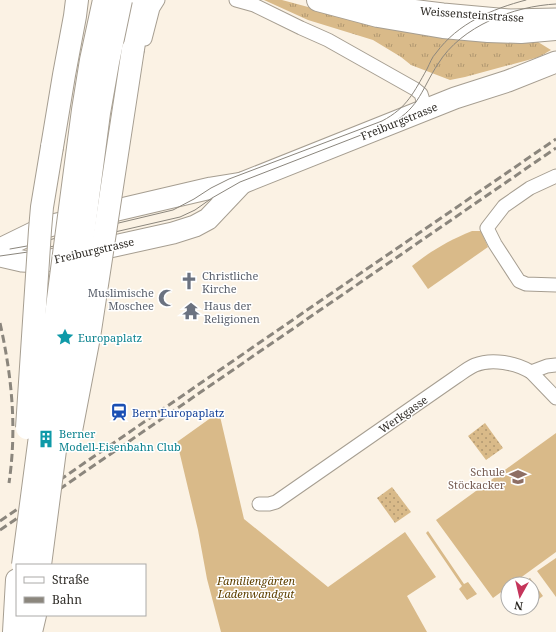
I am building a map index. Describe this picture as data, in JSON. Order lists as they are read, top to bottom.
{
  "streets": {
    "main road": ["Weissensteinstrasse", "Freiburgstrasse"],
    "street": ["Werkgasse"]
  },
  "parks": ["Familiengärten Ladenwandgut"],
  "places": {
    "church": ["Christliche Kirche"],
    "mosque": ["Muslimische Moschee"],
    "temple": ["Haus der Religionen"],
    "place": ["Europaplatz"],
    "station": ["Bern Europaplatz"],
    "building": ["Berner Modell-Eisenbahn Club"],
    "school or university": ["Schule Stöckacker"]
  },
  "legend": ["Straße", "Bahn"],
  "north": "bottom"
}
